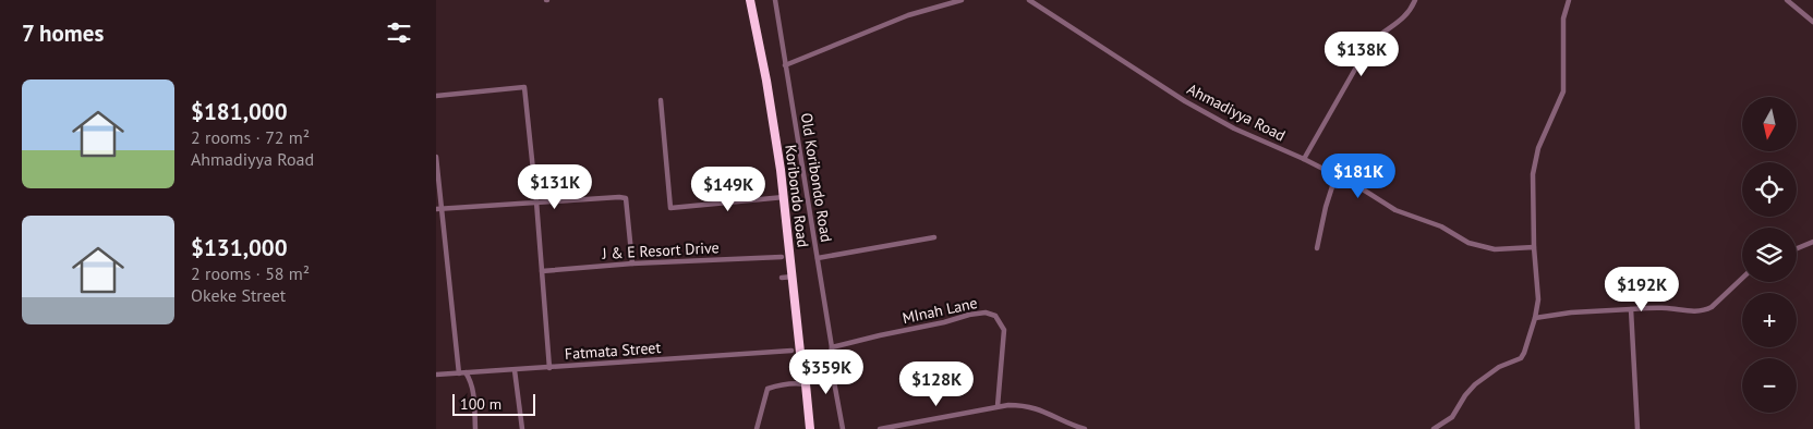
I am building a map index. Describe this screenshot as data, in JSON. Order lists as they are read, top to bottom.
{
  "streets": {
    "highway": ["Koribondo Road"],
    "street": [
      "Ahmadiyya Road",
      "Old Koribondo Road",
      "J & E Resort Drive",
      "MInah Lane",
      "Fatmata Street"
    ]
  },
  "crossings": [
    ["Old Koribondo Road", "MInah Lane"]
  ],
  "scale_bar": "100 m",
  "north": "bottom",
  "page": {
    "heading": "7 homes",
    "price": [
      "$138K",
      "$181K",
      "$131K",
      "$149K",
      "$192K",
      "$359K",
      "$128K"
    ],
    "list": [
      {
        "name": "$181,000",
        "note": "2 rooms · 72 m² · Ahmadiyya Road"
      },
      {
        "name": "$131,000",
        "note": "2 rooms · 58 m² · Okeke Street"
      }
    ],
    "map_buttons": ["+", "−"],
    "scale": "100 m"
  }
}
